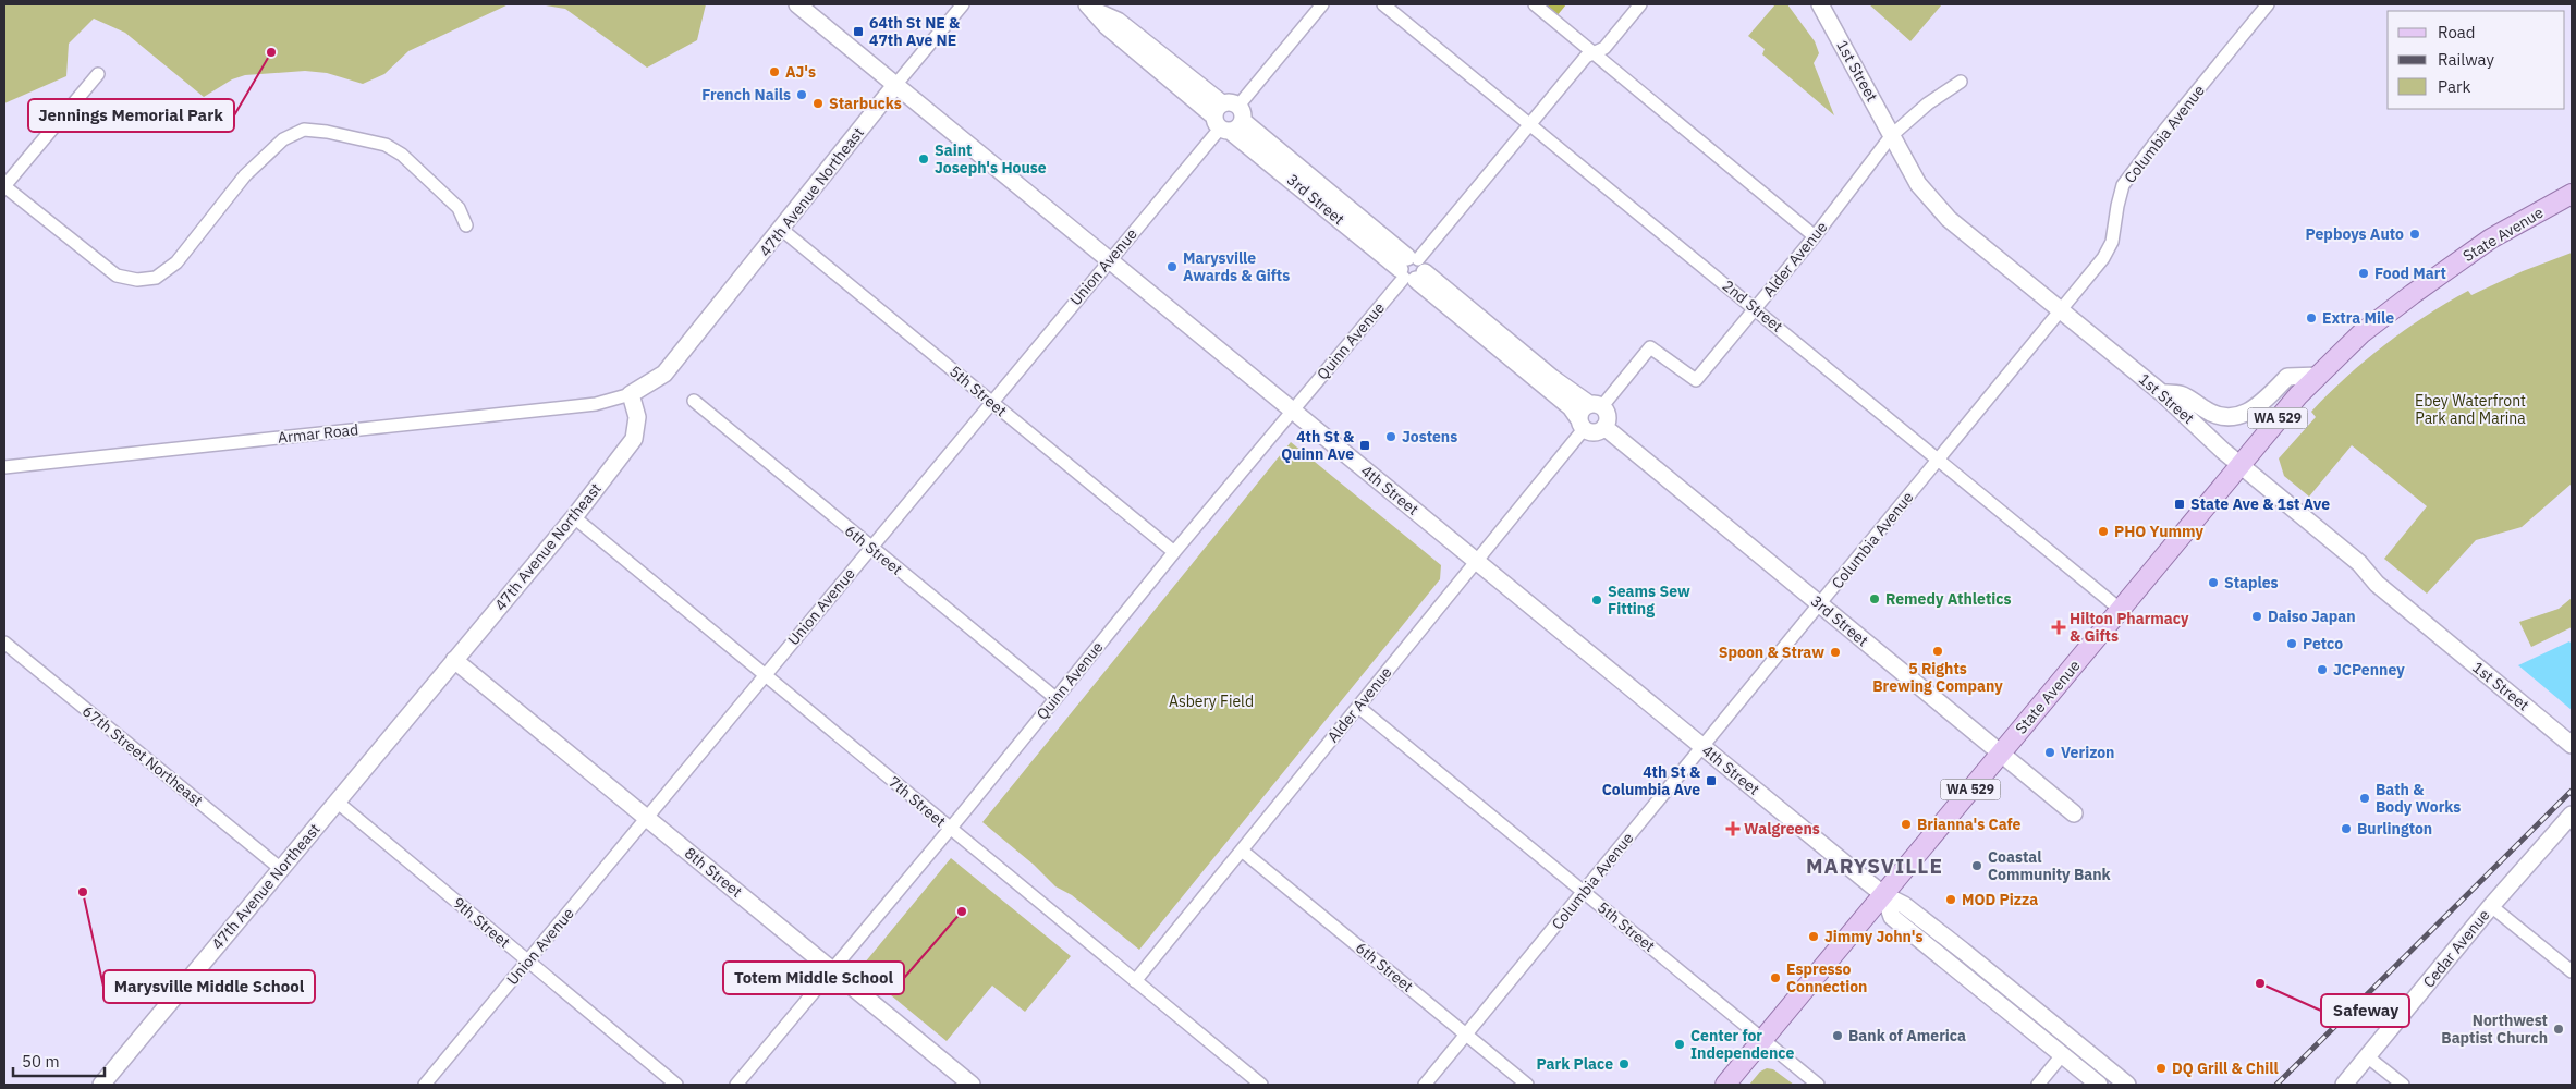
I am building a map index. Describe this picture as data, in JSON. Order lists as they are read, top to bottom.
{
  "streets": {
    "main road": ["State Avenue", "WA 529"],
    "street": [
      "1st Street",
      "Columbia Avenue",
      "47th Avenue Northeast",
      "3rd Street",
      "Alder Avenue",
      "Union Avenue",
      "2nd Street",
      "Quinn Avenue",
      "5th Street",
      "Armar Road",
      "4th Street",
      "6th Street",
      "67th Street Northeast",
      "7th Street",
      "8th Street",
      "9th Street",
      "Cedar Avenue"
    ]
  },
  "crossings": [
    ["1st Street", "Columbia Avenue"],
    ["1st Street", "State Avenue"],
    ["1st Street", "Alder Avenue"],
    ["Columbia Avenue", "3rd Street"],
    ["Columbia Avenue", "2nd Street"],
    ["Columbia Avenue", "5th Street"],
    ["Columbia Avenue", "4th Street"],
    ["Columbia Avenue", "6th Street"],
    ["47th Avenue Northeast", "5th Street"],
    ["47th Avenue Northeast", "Armar Road"],
    ["47th Avenue Northeast", "4th Street"],
    ["47th Avenue Northeast", "67th Street Northeast"],
    ["47th Avenue Northeast", "7th Street"],
    ["47th Avenue Northeast", "8th Street"],
    ["47th Avenue Northeast", "9th Street"],
    ["3rd Street", "State Avenue"],
    ["3rd Street", "Alder Avenue"],
    ["3rd Street", "Union Avenue"],
    ["3rd Street", "Quinn Avenue"],
    ["State Avenue", "2nd Street"],
    ["State Avenue", "5th Street"],
    ["State Avenue", "4th Street"],
    ["Alder Avenue", "2nd Street"],
    ["Alder Avenue", "5th Street"],
    ["Alder Avenue", "4th Street"],
    ["Alder Avenue", "6th Street"],
    ["Alder Avenue", "7th Street"],
    ["Union Avenue", "5th Street"],
    ["Union Avenue", "4th Street"],
    ["Union Avenue", "6th Street"],
    ["Union Avenue", "7th Street"],
    ["Union Avenue", "8th Street"],
    ["Union Avenue", "9th Street"],
    ["2nd Street", "Quinn Avenue"],
    ["Quinn Avenue", "5th Street"],
    ["Quinn Avenue", "4th Street"],
    ["Quinn Avenue", "6th Street"],
    ["Quinn Avenue", "7th Street"],
    ["Quinn Avenue", "8th Street"]
  ],
  "districts": ["MARYSVILLE"],
  "parks": ["Ebey Waterfront Park and Marina", "Asbery Field"],
  "places": {
    "transit": [
      "64th St NE & 47th Ave NE",
      "4th St & Quinn Ave",
      "State Ave & 1st Ave",
      "4th St & Columbia Ave"
    ],
    "other": [
      "Jennings Memorial Park",
      "AJ's",
      "French Nails",
      "Starbucks",
      "Saint Joseph's House",
      "Pepboys Auto",
      "Marysville Awards & Gifts",
      "Food Mart",
      "Extra Mile",
      "Jostens",
      "PHO Yummy",
      "Staples",
      "Remedy Athletics",
      "Seams Sew Fitting",
      "Daiso Japan",
      "Petco",
      "5 Rights Brewing Company",
      "Spoon & Straw",
      "JCPenney",
      "Verizon",
      "Bath & Body Works",
      "Brianna's Cafe",
      "Burlington",
      "Coastal Community Bank",
      "Marysville Middle School",
      "MOD Pizza",
      "Totem Middle School",
      "Jimmy John's",
      "Espresso Connection",
      "Safeway",
      "Northwest Baptist Church",
      "Bank of America",
      "Center for Independence",
      "Park Place",
      "DQ Grill & Chill"
    ],
    "health": ["Hilton Pharmacy & Gifts", "Walgreens"]
  },
  "legend": ["Road", "Railway", "Park"],
  "scale_bar": "50 m"
}
